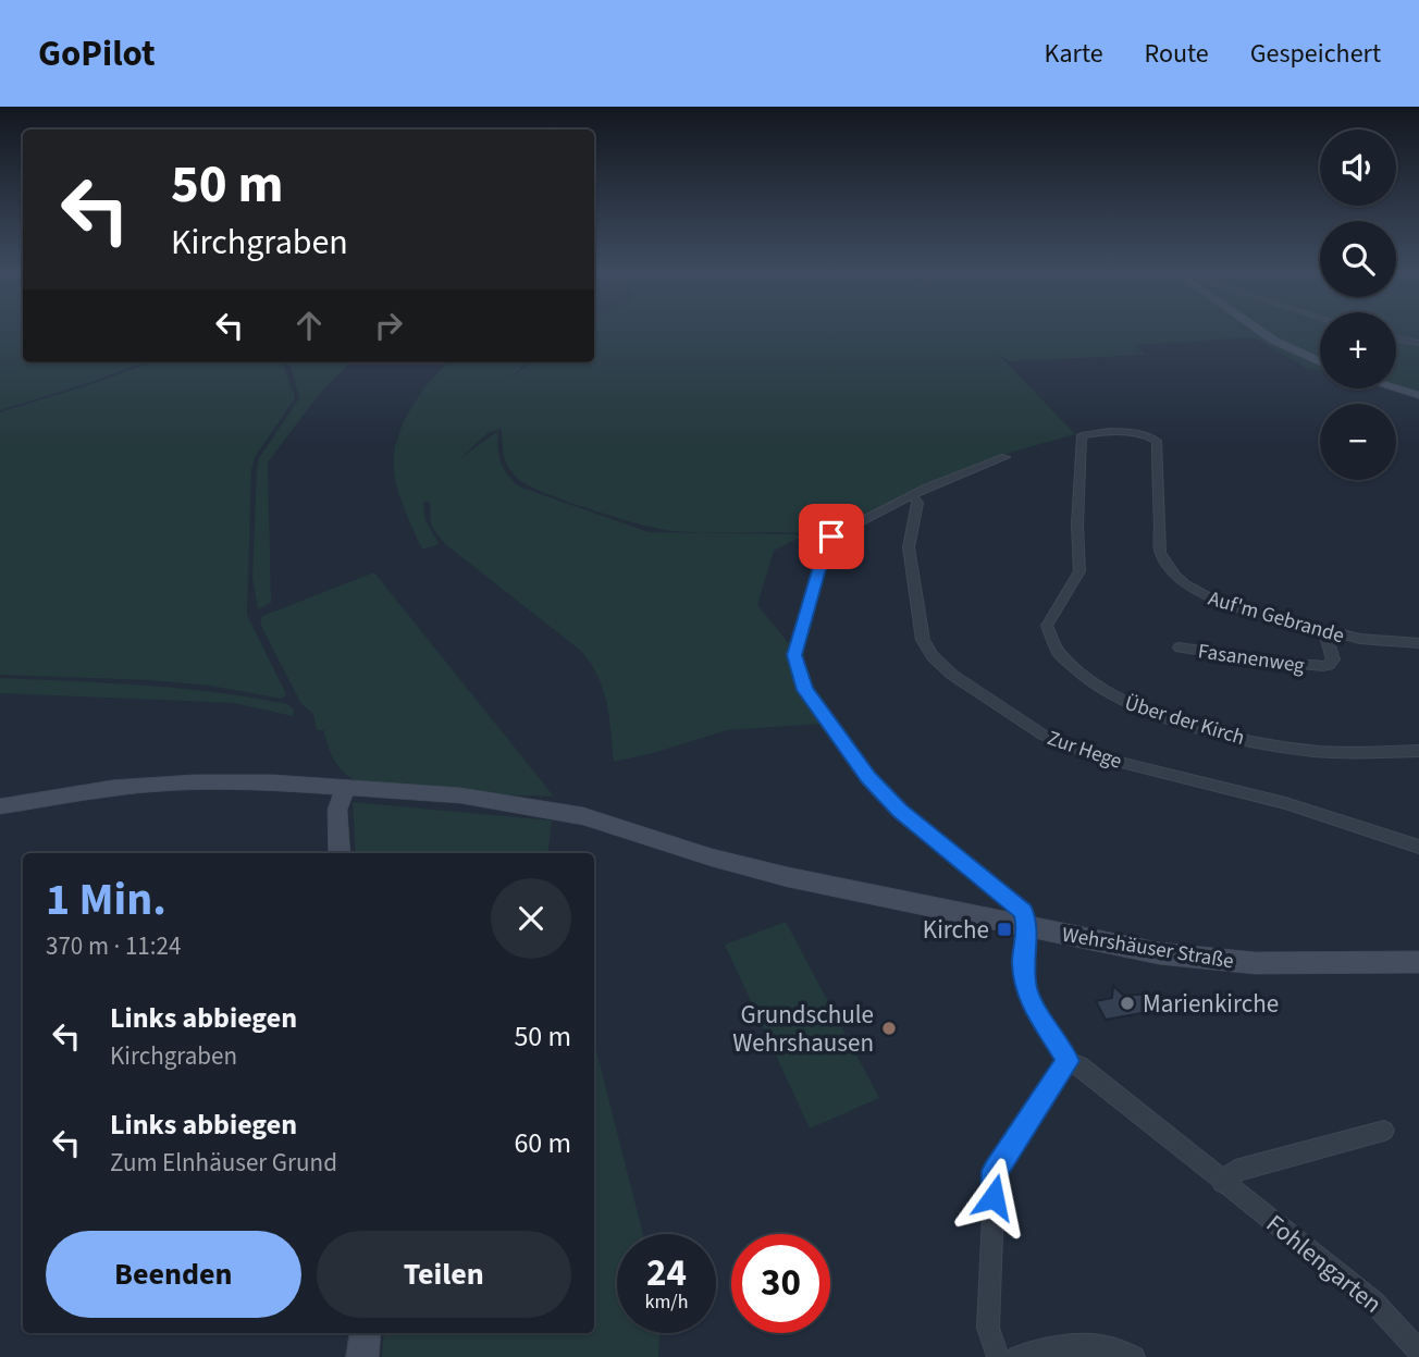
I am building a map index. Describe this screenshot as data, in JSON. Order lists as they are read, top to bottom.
{
  "streets": {
    "street": [
      "Auf'm Gebrande",
      "Fasanenweg",
      "Über der Kirch",
      "Zur Hege",
      "Wehrshäuser Straße",
      "Fohlengarten"
    ]
  },
  "crossings": [
    ["Auf'm Gebrande", "Fasanenweg"],
    ["Auf'm Gebrande", "Über der Kirch"]
  ],
  "places": {
    "transit": ["Kirche"],
    "other": ["Marienkirche", "Grundschule Wehrshausen"]
  },
  "page": {
    "header": "GoPilot",
    "nav": ["Karte", "Route", "Gespeichert"],
    "map_buttons": ["+", "−"],
    "turn": ["50 m", "Kirchgraben"],
    "heading": ["1 Min.", "370 m · 11:24"],
    "list": [
      {
        "name": "Links abbiegen",
        "note": "Kirchgraben",
        "value": "50 m"
      },
      {
        "name": "Links abbiegen",
        "note": "Zum Elnhäuser Grund",
        "value": "60 m"
      }
    ],
    "buttons": ["Beenden", "Teilen"],
    "speed": "24 km/h",
    "limit": "30"
  }
}
